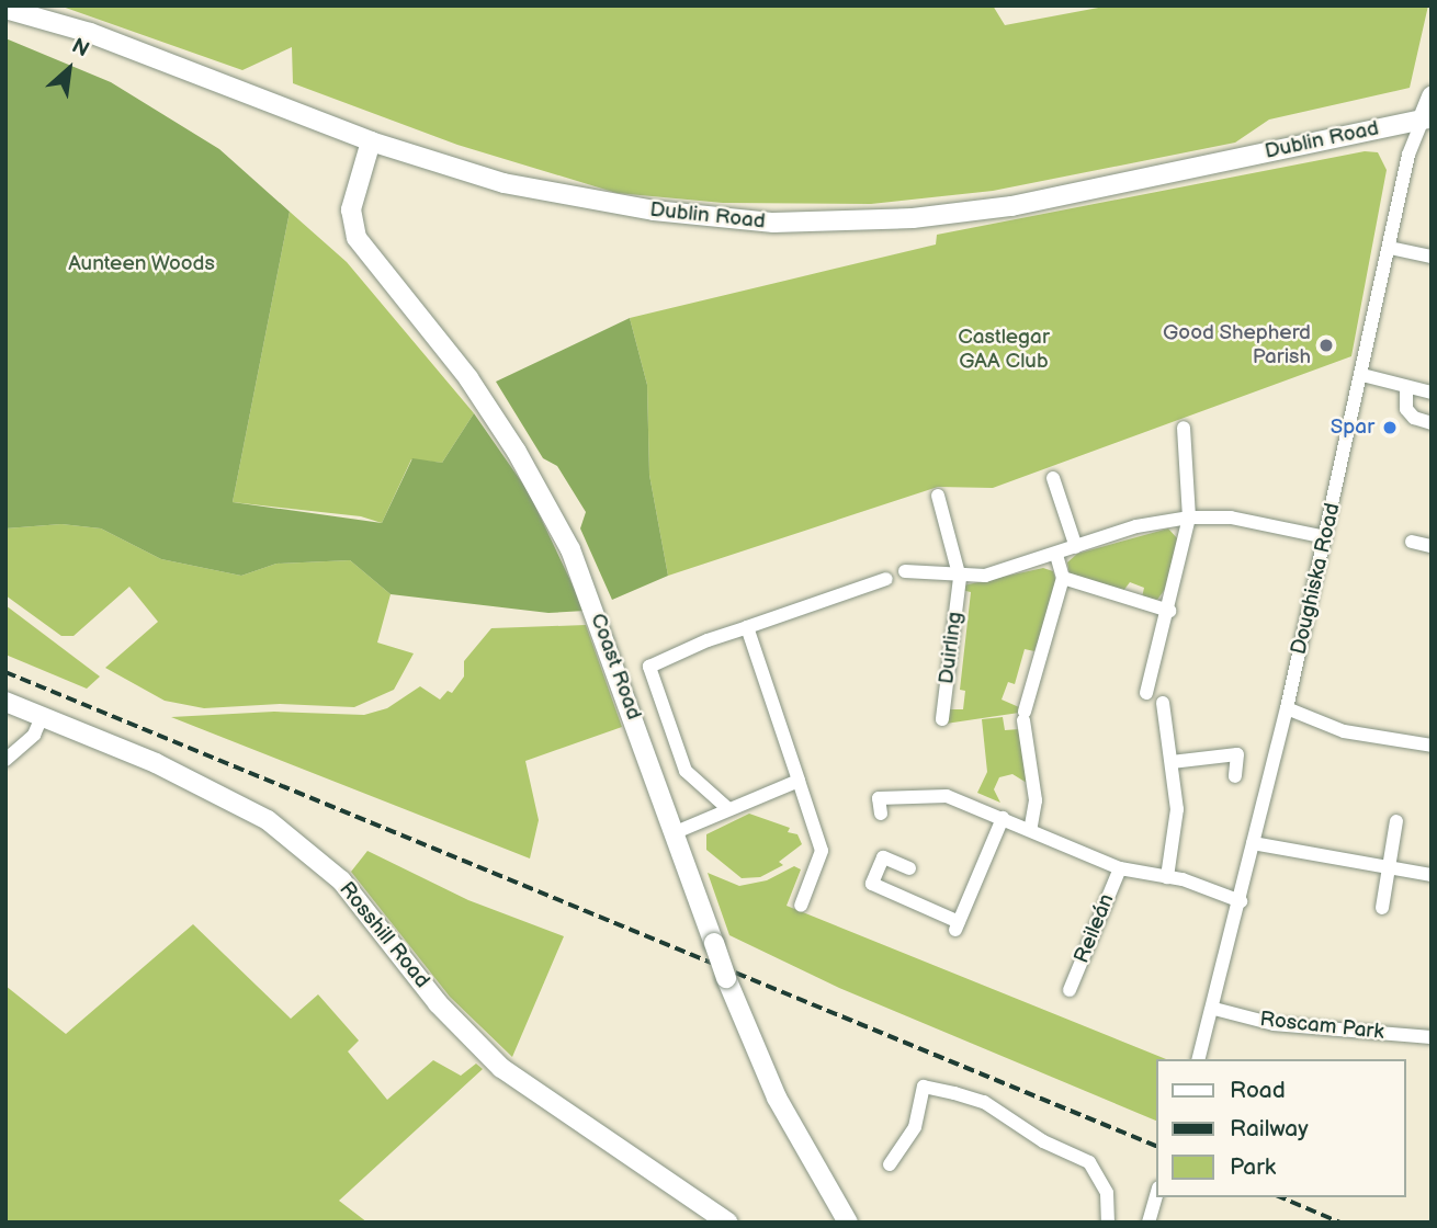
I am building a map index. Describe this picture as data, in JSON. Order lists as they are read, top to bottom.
{
  "streets": {
    "main road": [
      "Dublin Road",
      "Doughiska Road",
      "Coast Road",
      "Rosshill Road"
    ],
    "street": ["Duirling", "Reileán", "Roscam Park"]
  },
  "crossings": [
    ["Dublin Road", "Doughiska Road"],
    ["Dublin Road", "Coast Road"],
    ["Doughiska Road", "Reileán"],
    ["Doughiska Road", "Roscam Park"]
  ],
  "parks": ["Aunteen Woods", "Castlegar GAA Club"],
  "places": ["Good Shepherd Parish", "Spar"],
  "legend": ["Road", "Railway", "Park"],
  "north": "top right"
}
